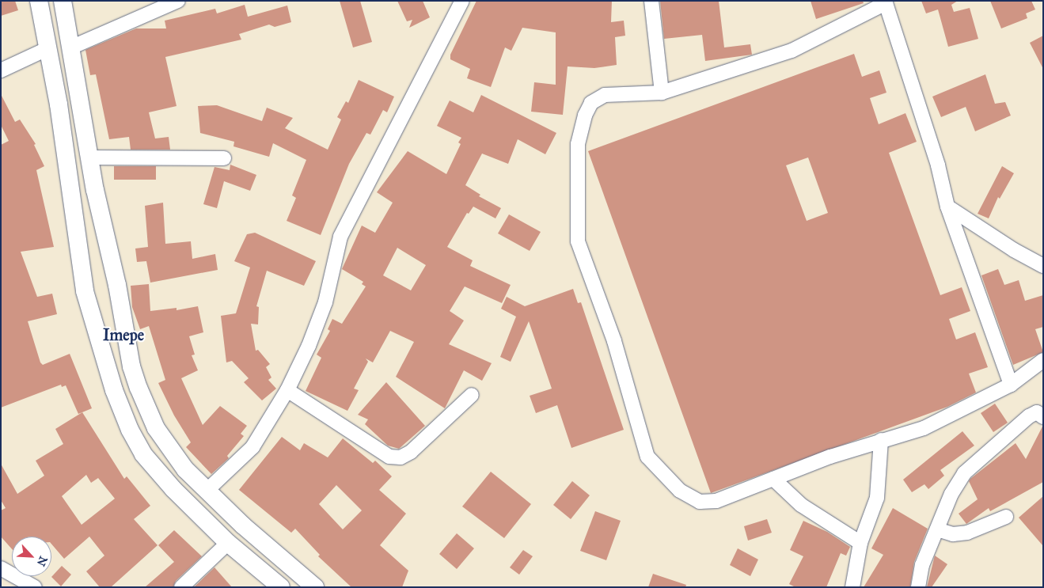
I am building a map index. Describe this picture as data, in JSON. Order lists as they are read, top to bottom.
{
  "districts": ["Imepe"],
  "north": "bottom right"
}
